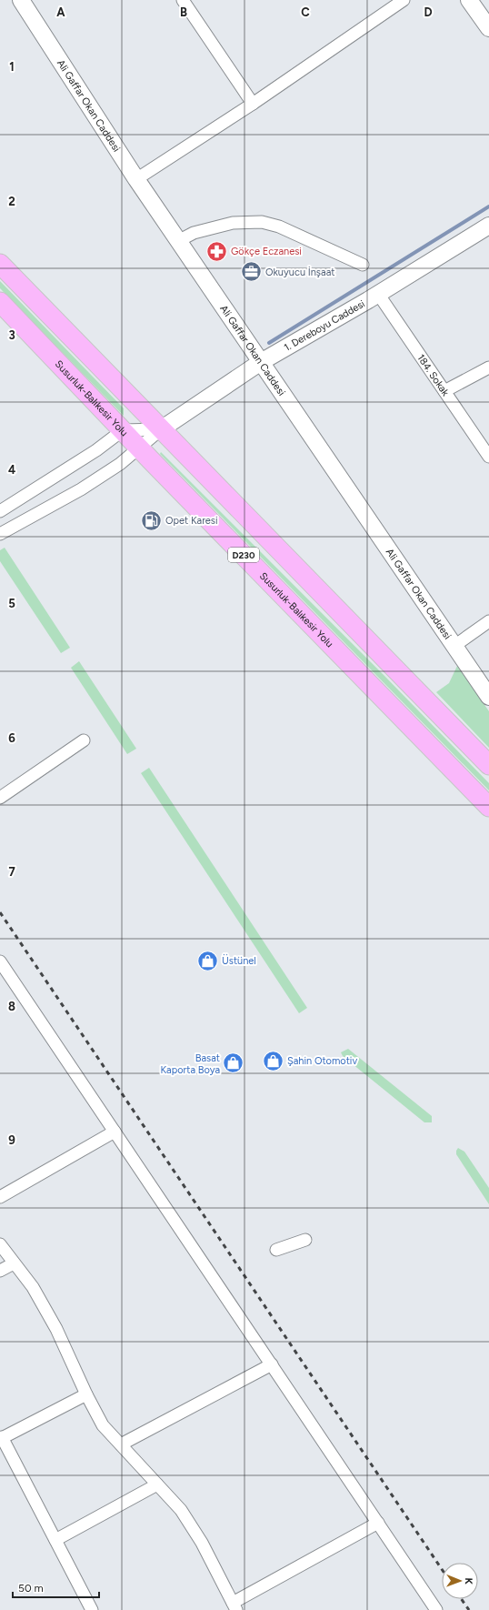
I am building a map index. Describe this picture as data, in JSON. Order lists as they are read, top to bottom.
{
  "streets": {
    "highway": ["Susurluk-Balıkesir Yolu", "D230"],
    "main road": ["Ali Gaffar Okan Caddesi", "1. Dereboyu Caddesi"],
    "street": ["184. Sokak"]
  },
  "crossings": [
    ["Ali Gaffar Okan Caddesi", "1. Dereboyu Caddesi"],
    ["1. Dereboyu Caddesi", "184. Sokak"],
    ["1. Dereboyu Caddesi", "D230"]
  ],
  "places": {
    "pharmacy": ["Gökçe Eczanesi"],
    "office": ["Okuyucu İnşaat"],
    "fuel station": ["Opet Karesi"],
    "shop": ["Üstünel", "Şahin Otomotiv", "Basat Kaporta Boya"]
  },
  "scale_bar": "50 m",
  "north": "right",
  "grid": {
    "columns": [
      "A",
      "B",
      "C",
      "D"
    ],
    "rows": [
      "1",
      "2",
      "3",
      "4",
      "5",
      "6",
      "7",
      "8",
      "9"
    ]
  }
}
